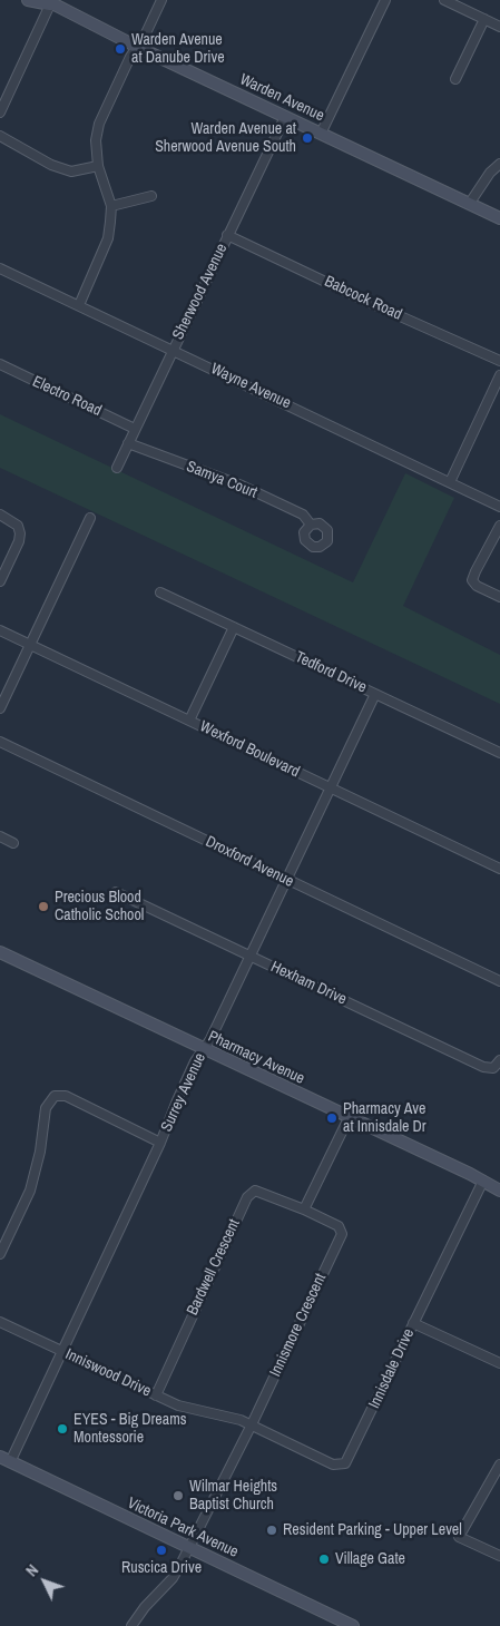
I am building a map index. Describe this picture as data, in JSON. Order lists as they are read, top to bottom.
{
  "streets": {
    "main road": ["Warden Avenue", "Pharmacy Avenue", "Victoria Park Avenue"],
    "street": [
      "Sherwood Avenue",
      "Babcock Road",
      "Wayne Avenue",
      "Electro Road",
      "Samya Court",
      "Tedford Drive",
      "Wexford Boulevard",
      "Droxford Avenue",
      "Hexham Drive",
      "Surrey Avenue",
      "Bardwell Crescent",
      "Innismore Crescent",
      "Innisdale Drive",
      "Inniswood Drive"
    ]
  },
  "crossings": [
    ["Warden Avenue", "Sherwood Avenue"],
    ["Sherwood Avenue", "Babcock Road"],
    ["Sherwood Avenue", "Wayne Avenue"],
    ["Sherwood Avenue", "Electro Road"],
    ["Sherwood Avenue", "Samya Court"],
    ["Tedford Drive", "Surrey Avenue"],
    ["Wexford Boulevard", "Surrey Avenue"],
    ["Droxford Avenue", "Surrey Avenue"],
    ["Hexham Drive", "Surrey Avenue"],
    ["Pharmacy Avenue", "Surrey Avenue"],
    ["Pharmacy Avenue", "Innisdale Drive"],
    ["Surrey Avenue", "Inniswood Drive"],
    ["Surrey Avenue", "Victoria Park Avenue"],
    ["Bardwell Crescent", "Innismore Crescent"],
    ["Bardwell Crescent", "Inniswood Drive"],
    ["Innismore Crescent", "Innisdale Drive"],
    ["Innismore Crescent", "Inniswood Drive"],
    ["Innismore Crescent", "Victoria Park Avenue"],
    ["Innisdale Drive", "Inniswood Drive"]
  ],
  "places": [
    "Warden Avenue at Danube Drive",
    "Warden Avenue at Sherwood Avenue South",
    "Precious Blood Catholic School",
    "Pharmacy Ave at Innisdale Dr",
    "EYES - Big Dreams Montessorie",
    "Wilmar Heights Baptist Church",
    "Resident Parking - Upper Level",
    "Ruscica Drive",
    "Village Gate"
  ],
  "north": "top left"
}
